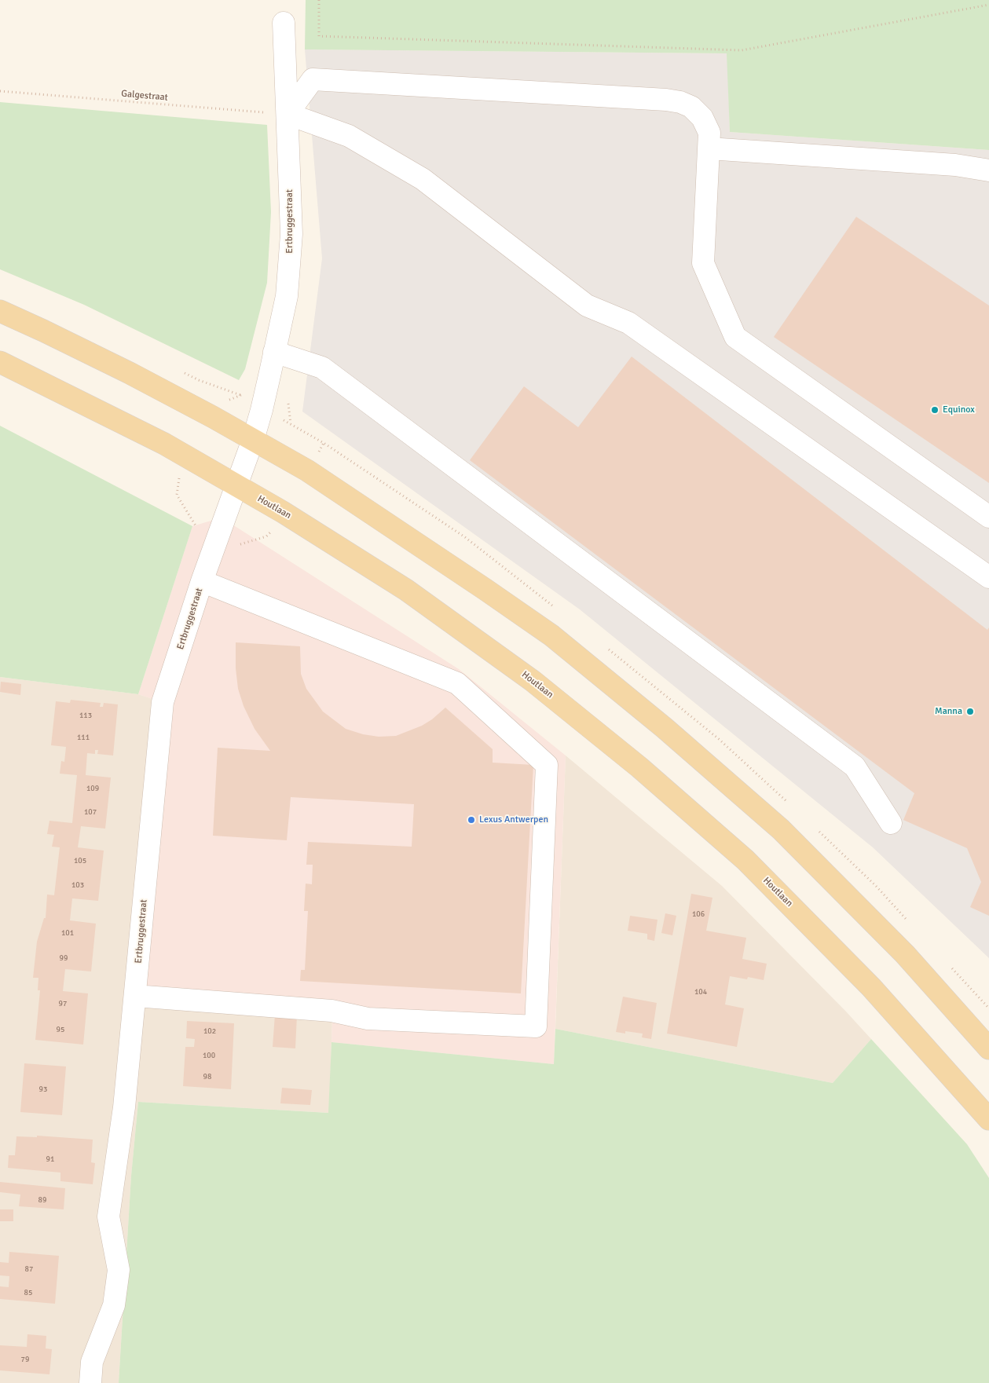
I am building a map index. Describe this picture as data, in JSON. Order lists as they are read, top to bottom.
{
  "streets": {
    "main road": ["Houtlaan"],
    "street": ["Ertbruggestraat"],
    "path": ["Galgestraat"]
  },
  "crossings": [
    ["Galgestraat", "Ertbruggestraat"],
    ["Ertbruggestraat", "Houtlaan"]
  ],
  "places": ["Equinox", "Manna", "Lexus Antwerpen"],
  "house_numbers": [
    "113",
    "111",
    "109",
    "107",
    "105",
    "103",
    "106",
    "101",
    "99",
    "104",
    "97",
    "95",
    "102",
    "100",
    "98",
    "93",
    "91",
    "89",
    "87",
    "85",
    "79"
  ]
}
